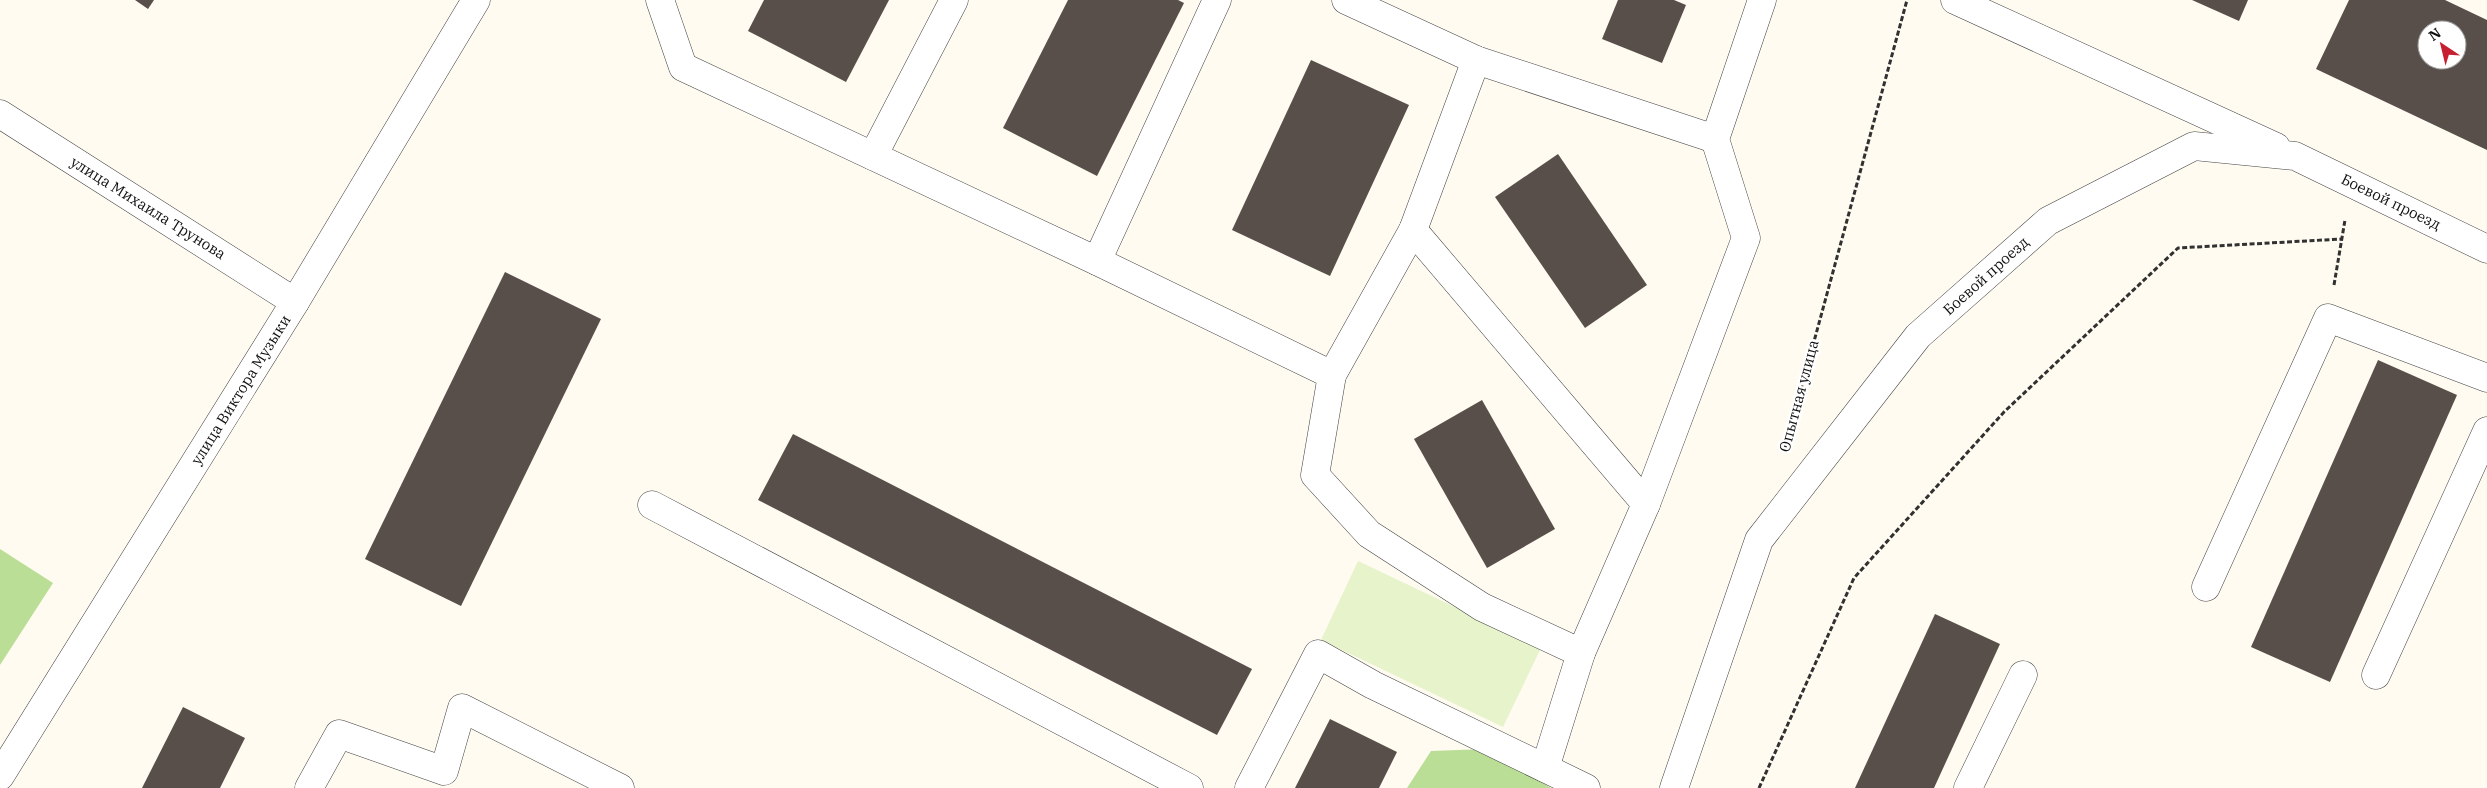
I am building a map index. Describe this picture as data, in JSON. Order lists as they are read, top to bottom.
{
  "streets": {
    "street": ["Боевой проезд", "улица Михаила Трунова", "улица Виктора Музыки"],
    "path": ["Опытная улица"]
  },
  "crossings": [
    ["улица Михаила Трунова", "улица Виктора Музыки"]
  ],
  "north": "top left"
}
